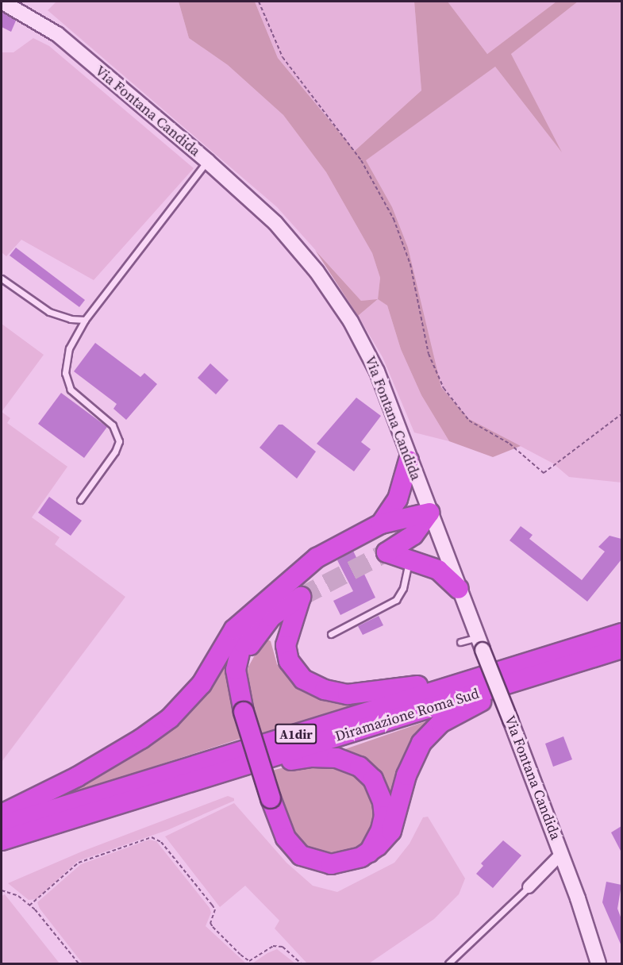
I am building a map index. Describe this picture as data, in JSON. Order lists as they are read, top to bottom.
{
  "streets": {
    "highway": ["Diramazione Roma Sud", "A1dir"],
    "main road": ["Via Fontana Candida"]
  }
}
